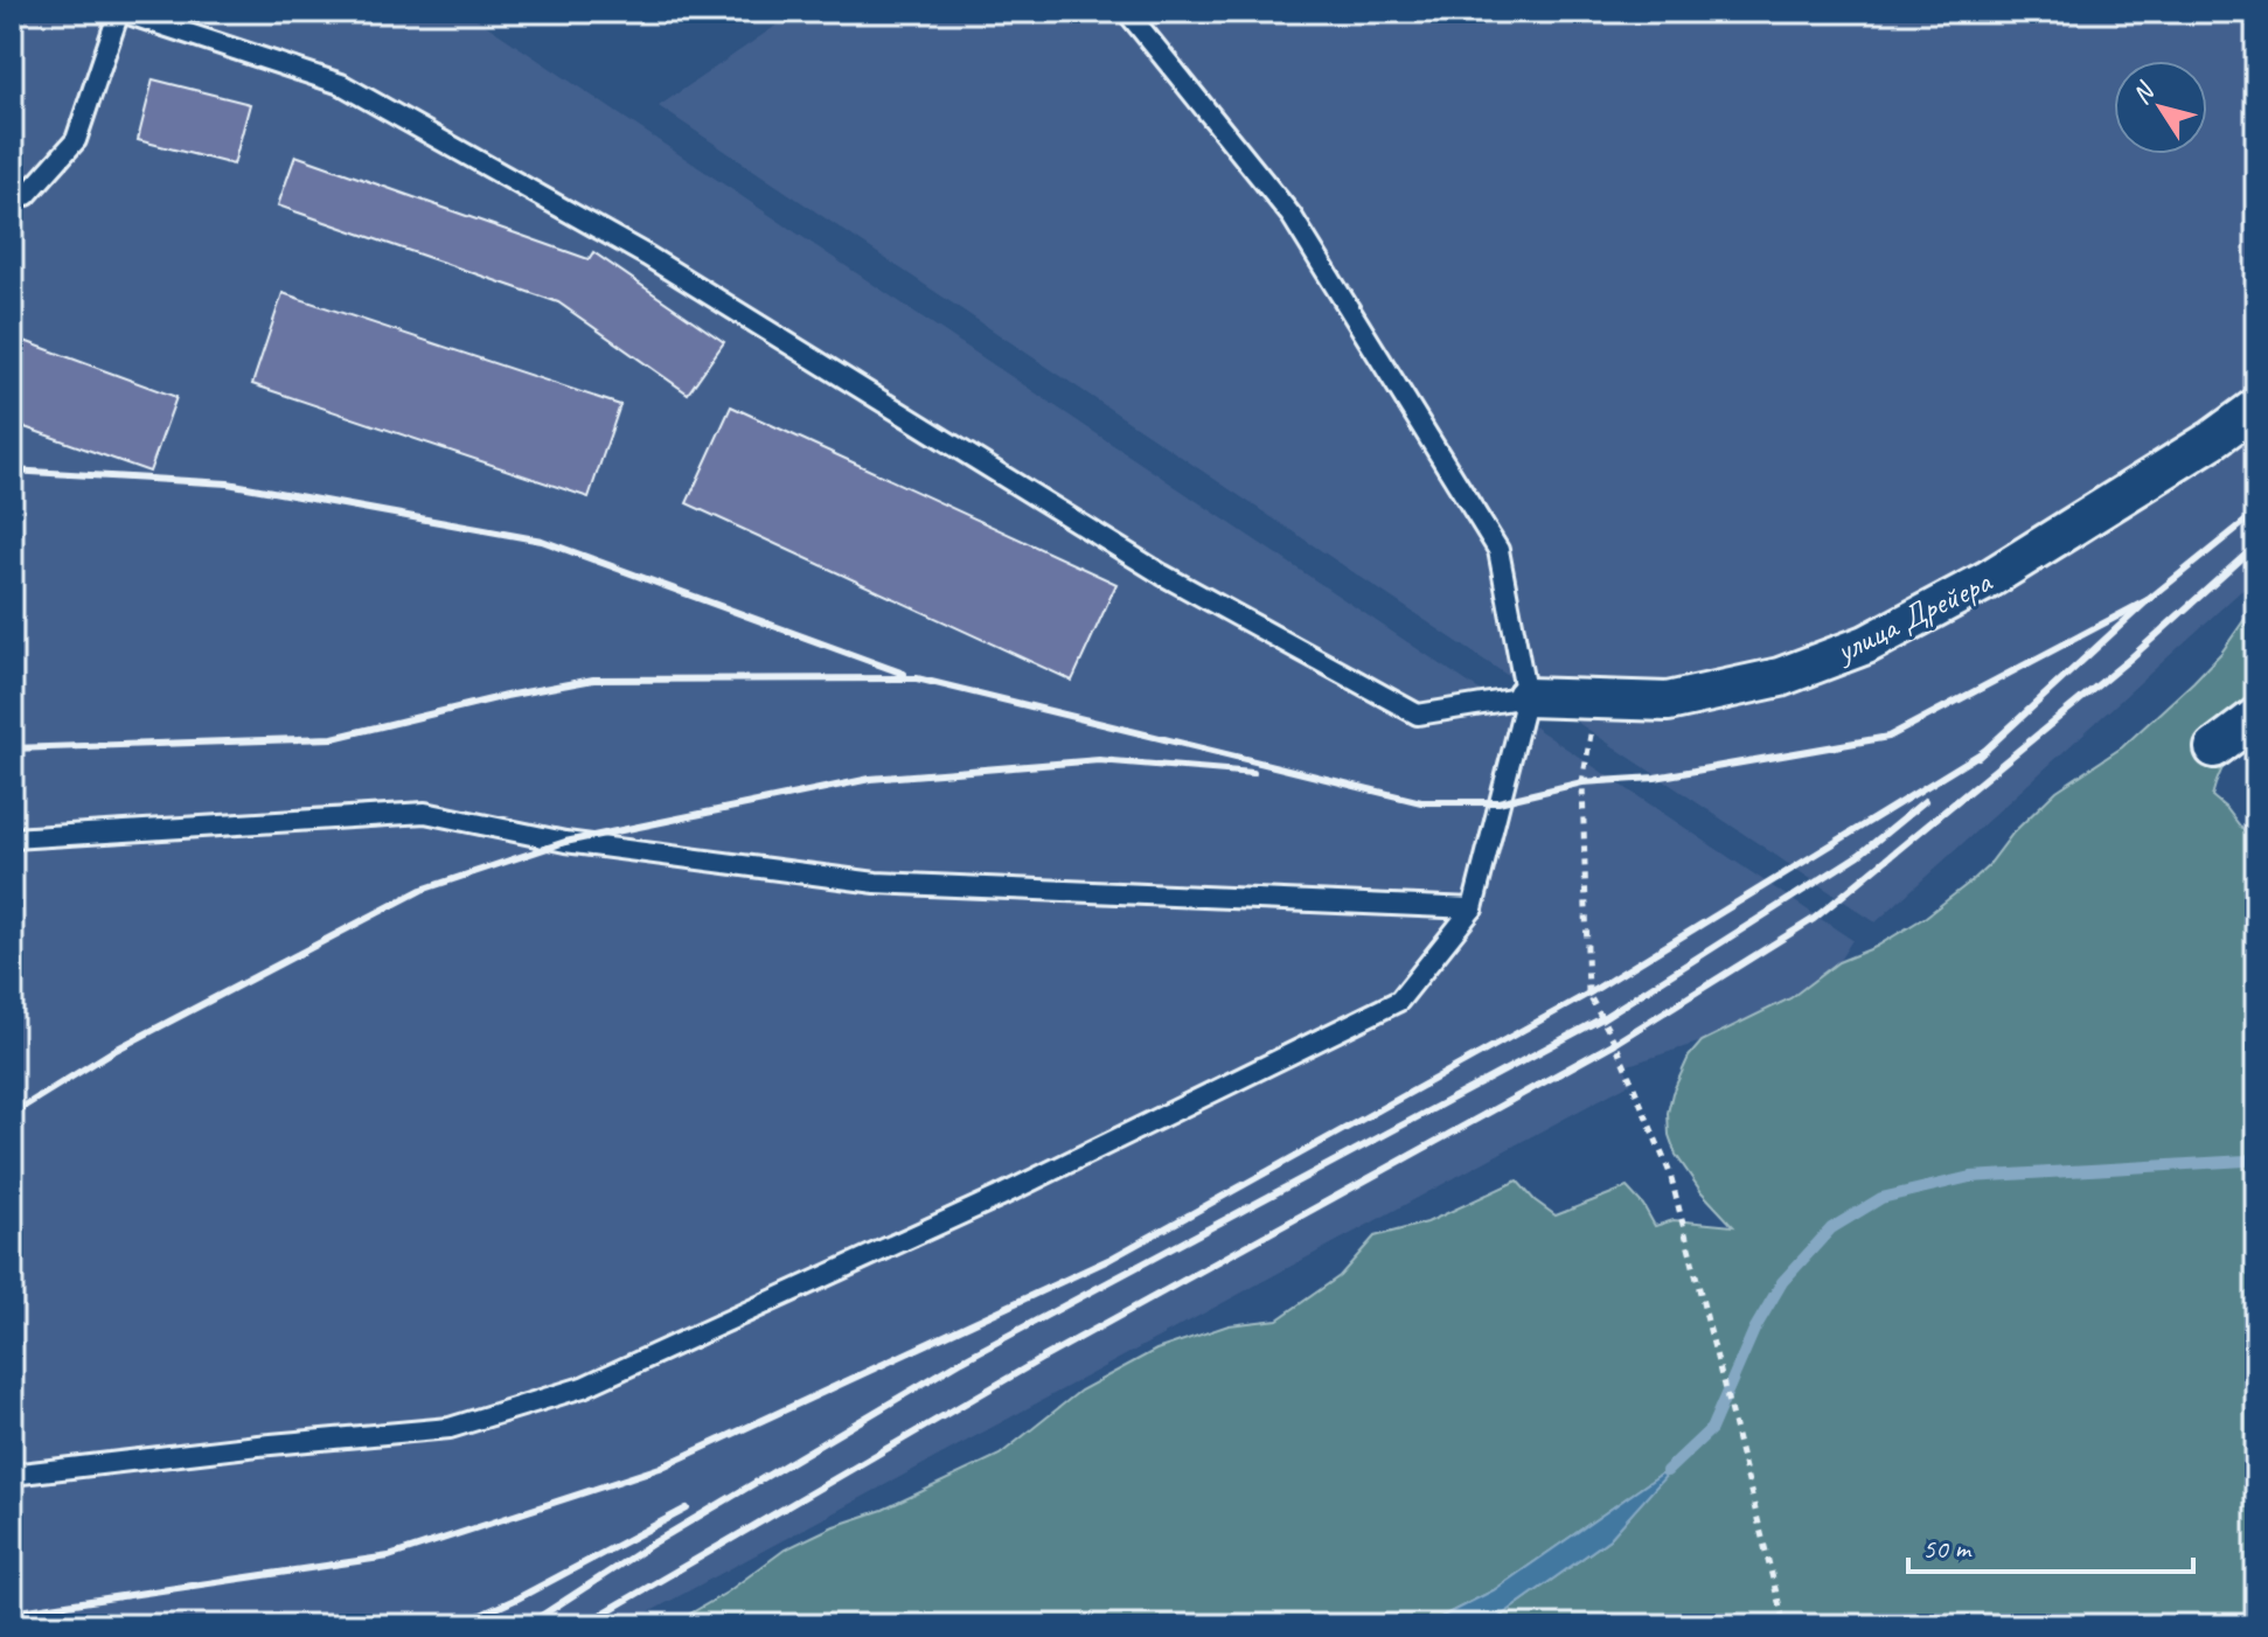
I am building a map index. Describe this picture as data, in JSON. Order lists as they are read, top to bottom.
{
  "streets": {
    "street": ["улица Дрейера"]
  },
  "scale_bar": "50 m",
  "north": "top left"
}
